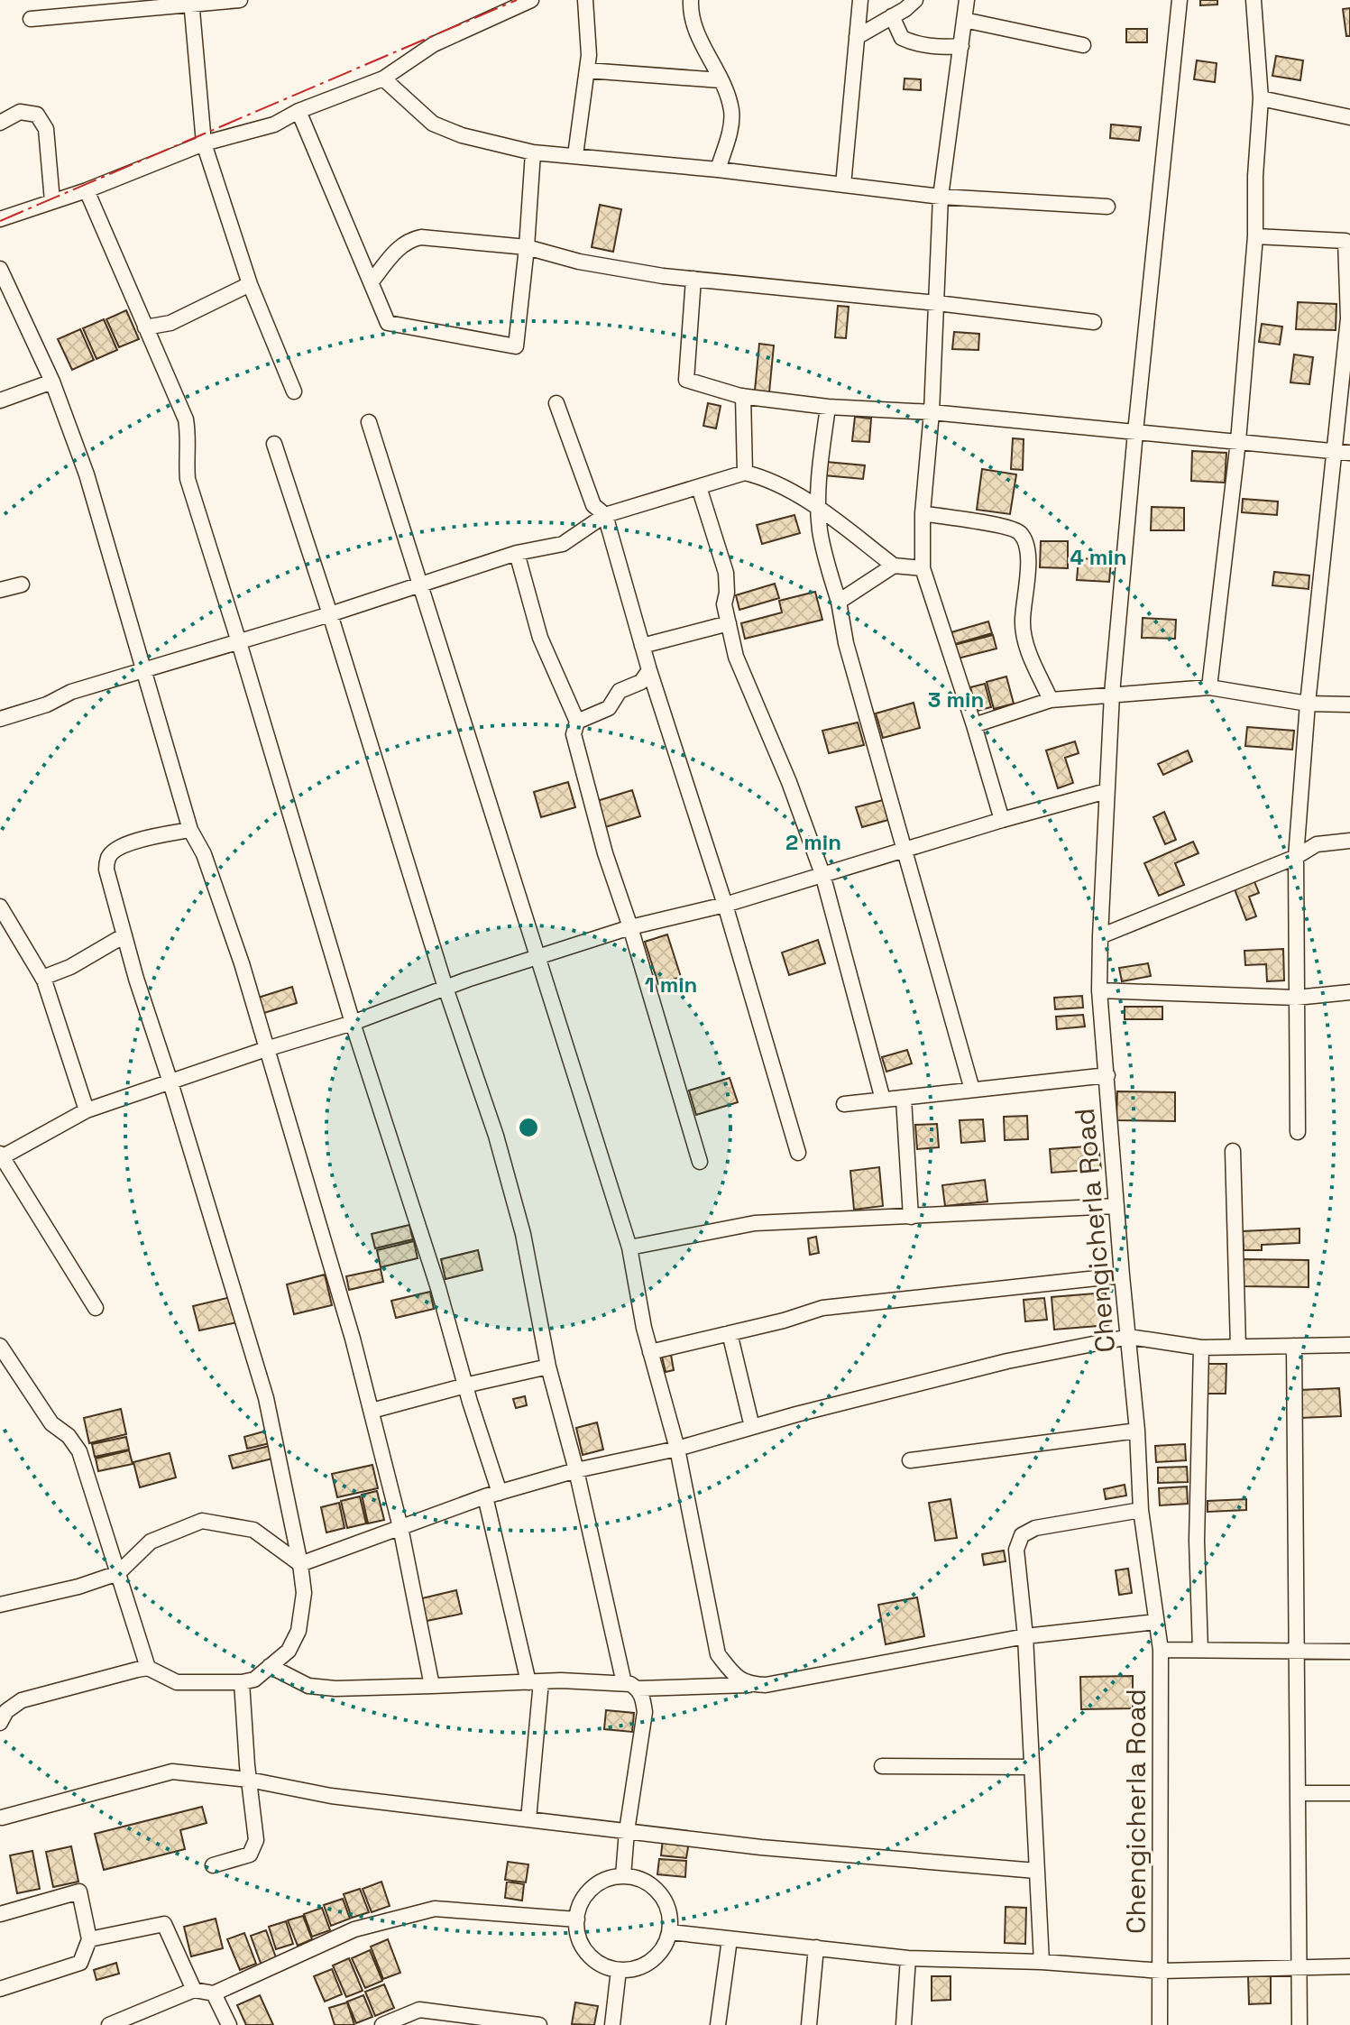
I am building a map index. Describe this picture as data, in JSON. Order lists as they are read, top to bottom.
{
  "streets": {
    "street": ["Chengicherla Road"]
  },
  "rings": [
    "4 min",
    "3 min",
    "2 min",
    "1 min"
  ]
}
